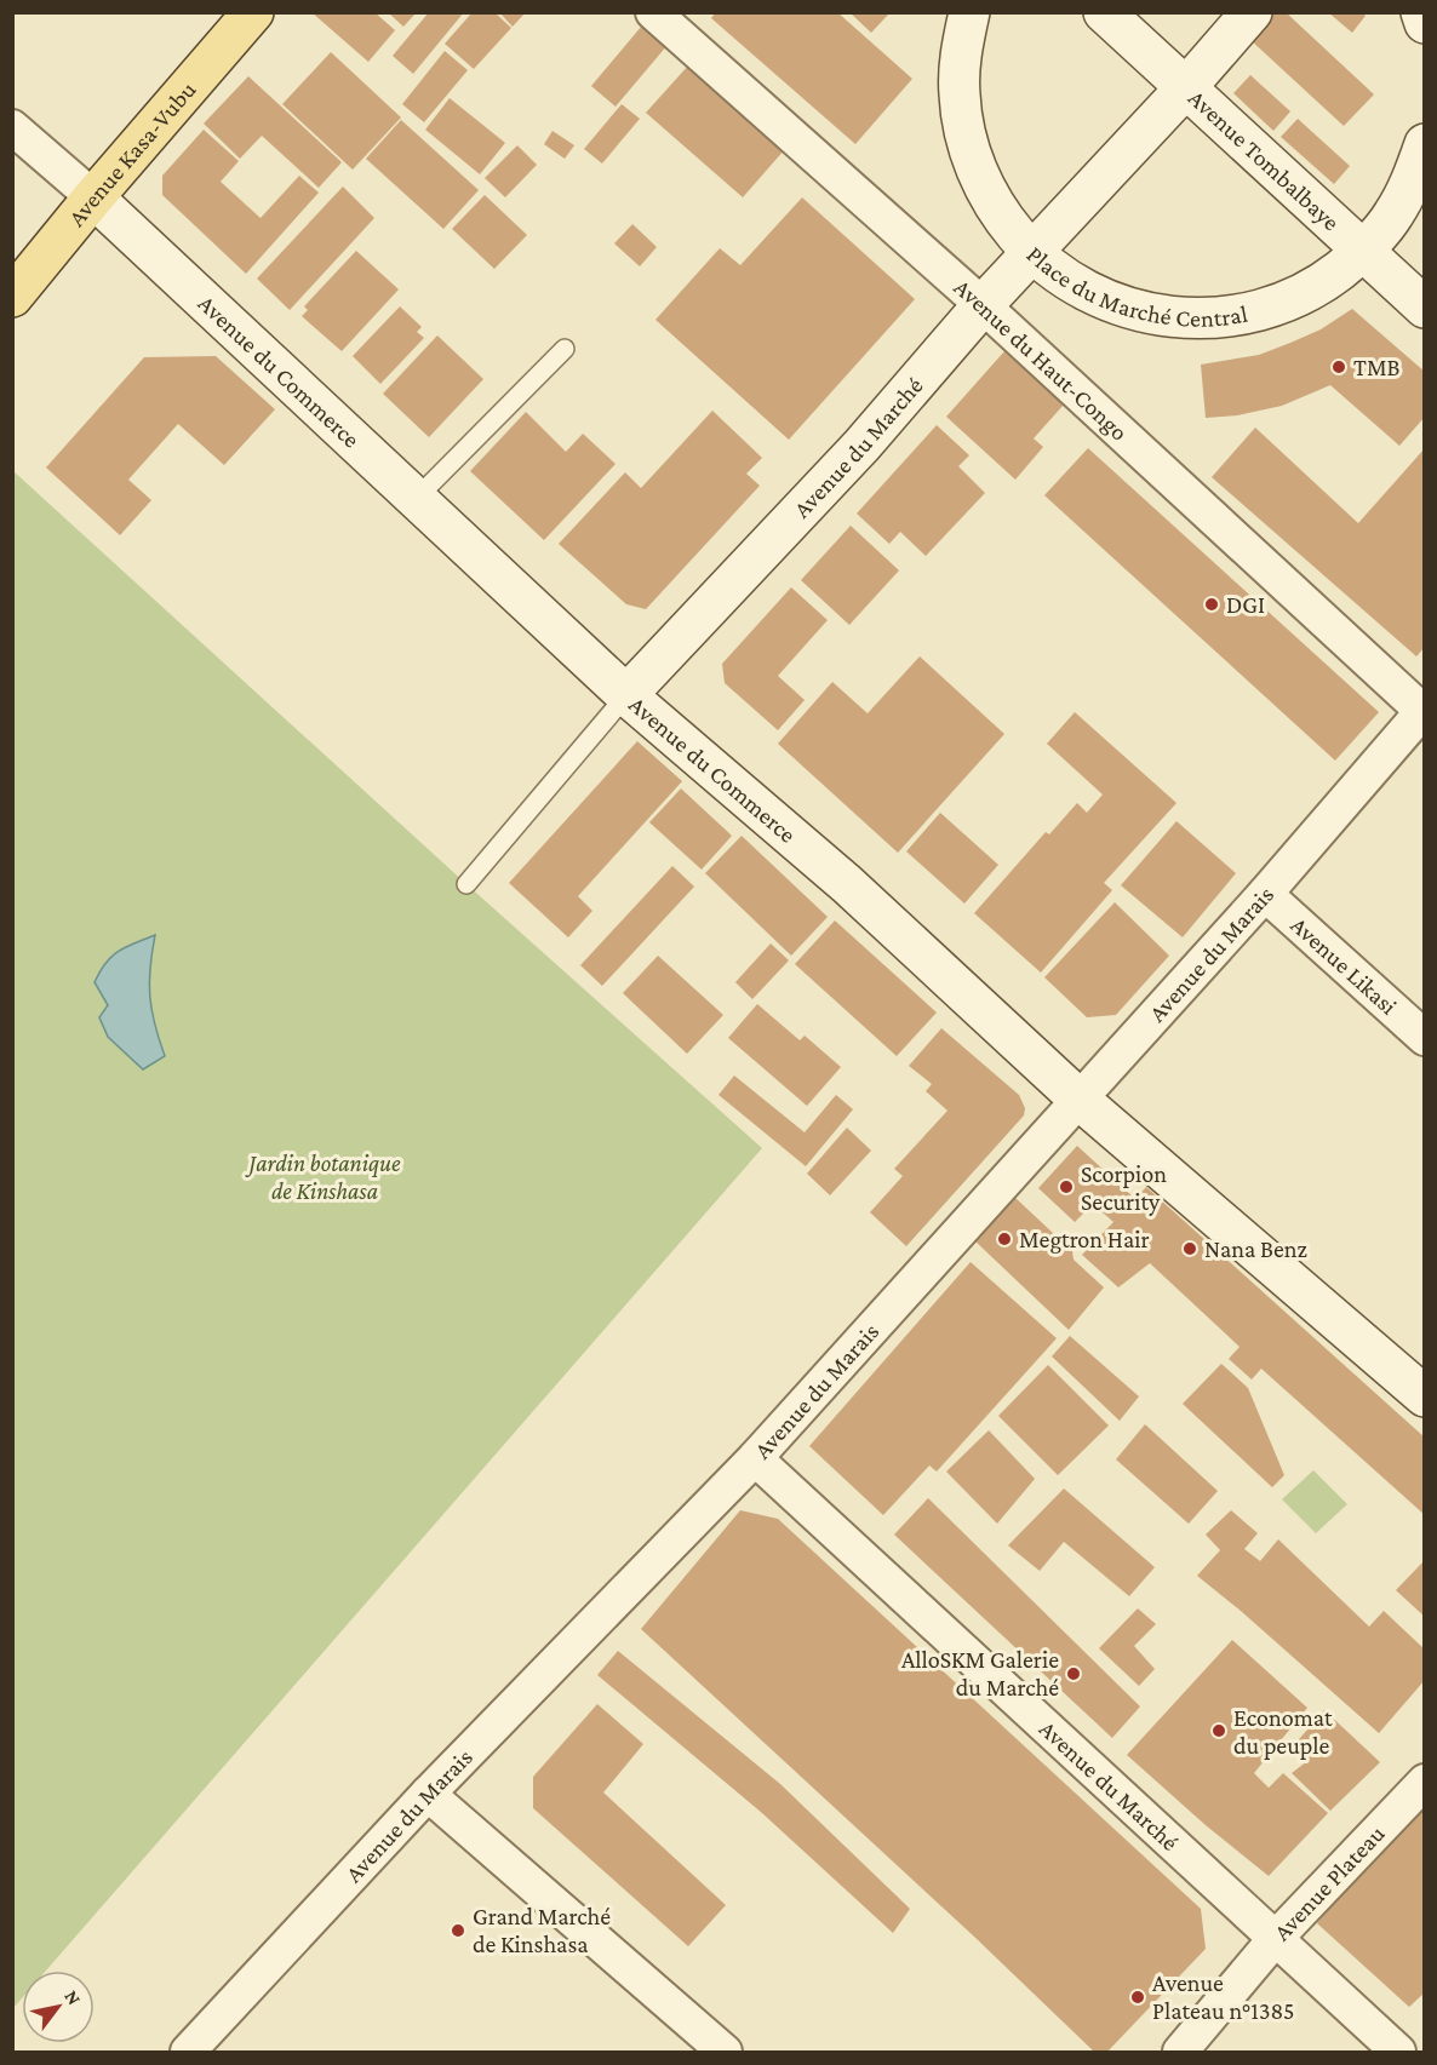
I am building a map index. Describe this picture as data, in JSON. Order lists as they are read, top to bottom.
{
  "streets": {
    "main road": ["Avenue Kasa-Vubu"],
    "street": [
      "Avenue Tombalbaye",
      "Place du Marché Central",
      "Avenue du Haut-Congo",
      "Avenue du Commerce",
      "Avenue du Marché",
      "Avenue du Marais",
      "Avenue Likasi",
      "Avenue Plateau"
    ]
  },
  "crossings": [
    ["Avenue Kasa-Vubu", "Avenue du Commerce"],
    ["Avenue Tombalbaye", "Place du Marché Central"],
    ["Avenue Tombalbaye", "Avenue du Marché"],
    ["Place du Marché Central", "Avenue du Marché"],
    ["Avenue du Haut-Congo", "Avenue du Marché"],
    ["Avenue du Haut-Congo", "Avenue du Marais"],
    ["Avenue du Commerce", "Avenue du Marché"],
    ["Avenue du Commerce", "Avenue du Marais"],
    ["Avenue du Marché", "Avenue du Marais"],
    ["Avenue du Marché", "Avenue Plateau"],
    ["Avenue du Marais", "Avenue Likasi"]
  ],
  "parks": ["Jardin botanique de Kinshasa"],
  "places": [
    "TMB",
    "DGI",
    "Scorpion Security",
    "Megtron Hair",
    "Nana Benz",
    "AlloSKM Galerie du Marché",
    "Economat du peuple",
    "Grand Marché de Kinshasa",
    "Avenue Plateau n°1385"
  ],
  "north": "top right"
}
